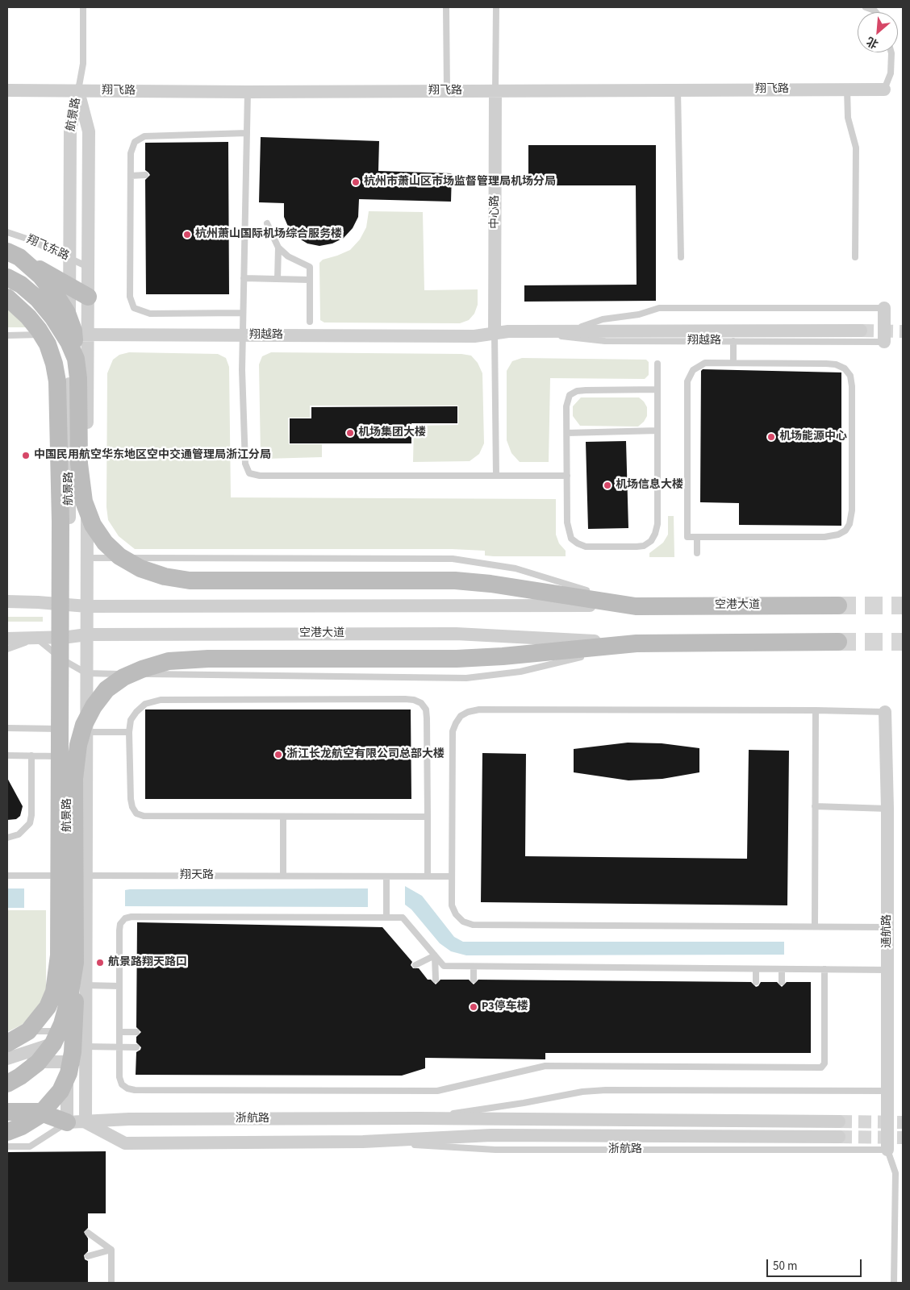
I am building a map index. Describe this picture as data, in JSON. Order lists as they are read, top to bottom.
{
  "streets": {
    "main road": ["空港大道"],
    "street": [
      "翔飞路",
      "航景路",
      "中心路",
      "翔越路",
      "通航路",
      "浙航路"
    ],
    "lane": ["翔飞东路", "翔天路"]
  },
  "crossings": [
    ["翔飞路", "航景路"],
    ["翔飞路", "中心路"],
    ["航景路", "翔飞东路"],
    ["航景路", "翔越路"],
    ["航景路", "空港大道"],
    ["航景路", "翔天路"],
    ["航景路", "浙航路"],
    ["中心路", "翔越路"],
    ["通航路", "浙航路"]
  ],
  "places": [
    "杭州市萧山区市场监督管理局机场分局",
    "杭州萧山国际机场综合服务楼",
    "机场集团大楼",
    "机场能源中心",
    "中国民用航空华东地区空中交通管理局浙江分局",
    "机场信息大楼",
    "浙江长龙航空有限公司总部大楼",
    "航景路翔天路口",
    "P3停车楼"
  ],
  "scale_bar": "50 m",
  "north": "bottom left"
}
